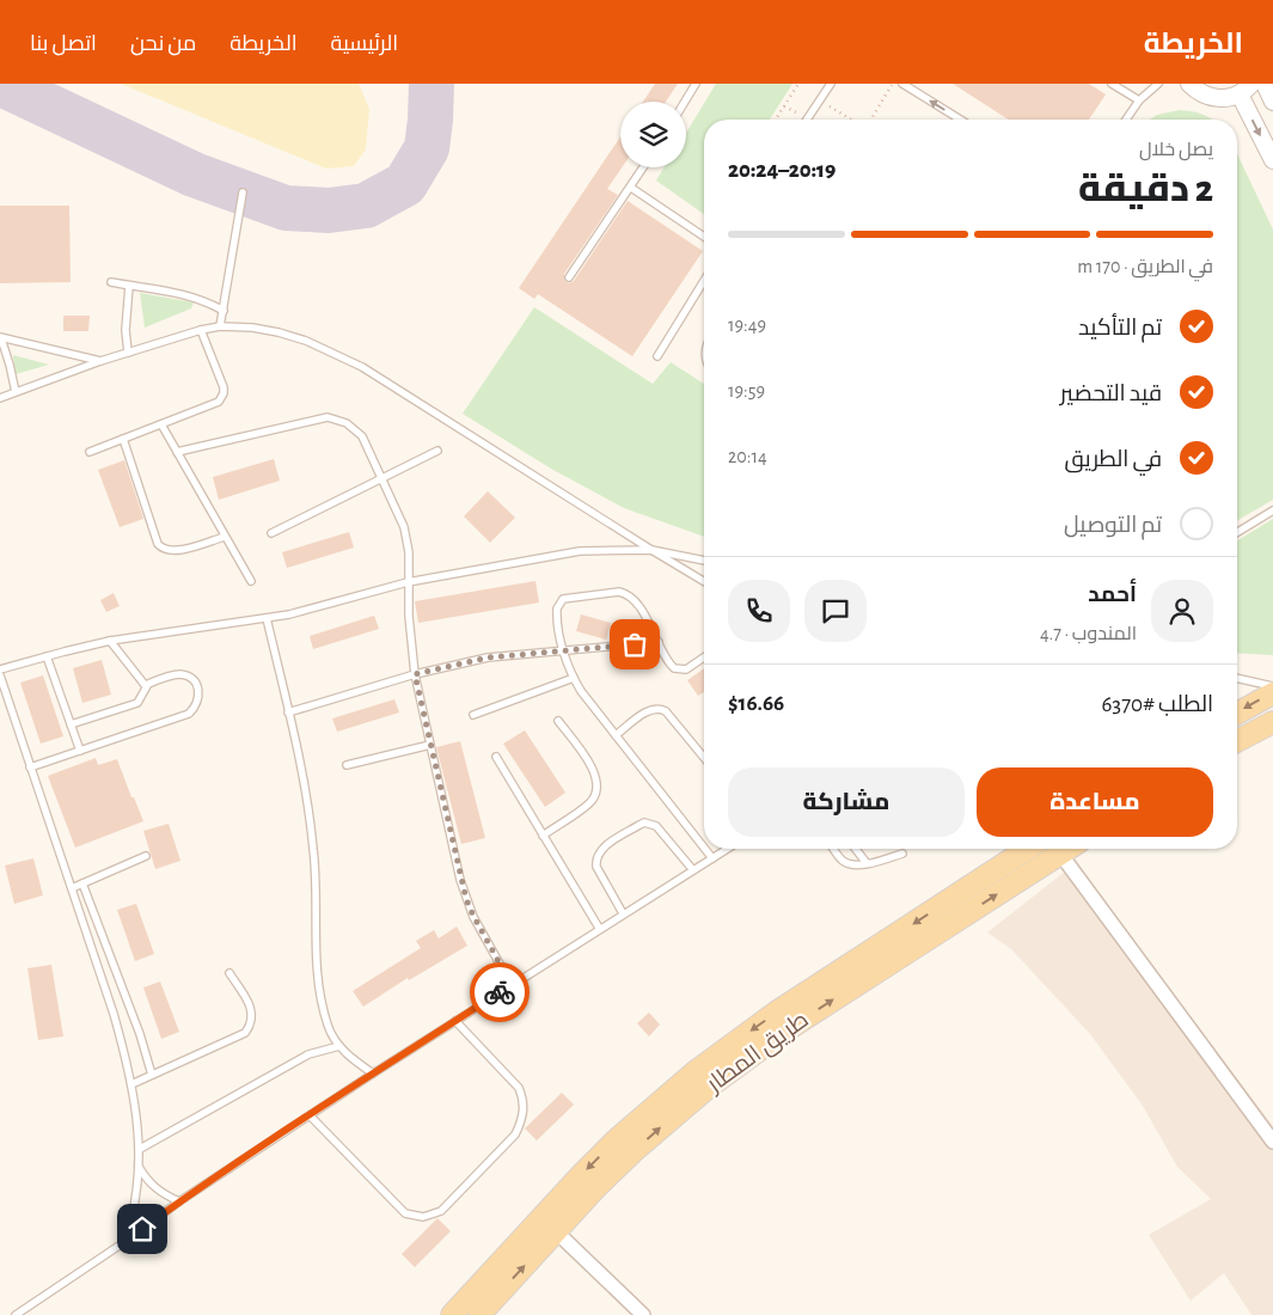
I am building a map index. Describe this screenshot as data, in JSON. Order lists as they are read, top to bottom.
{
  "streets": {
    "main road": ["طريق المطار"]
  },
  "page": {
    "header": "الخريطة",
    "nav": [
      "الرئيسية",
      "الخريطة",
      "من نحن",
      "اتصل بنا"
    ],
    "heading": ["2 دقيقة", "يصل خلال", "20:19–20:24"],
    "panel": [
      "أحمد",
      "المندوب · 4.7",
      "الطلب #6370",
      "$16.66"
    ],
    "bar": "في الطريق · 170 m",
    "list": [
      ["تم التأكيد", "19:49"],
      ["قيد التحضير", "19:59"],
      ["في الطريق", "20:14"],
      "تم التوصيل"
    ],
    "buttons": ["مساعدة", "مشاركة"]
  }
}
